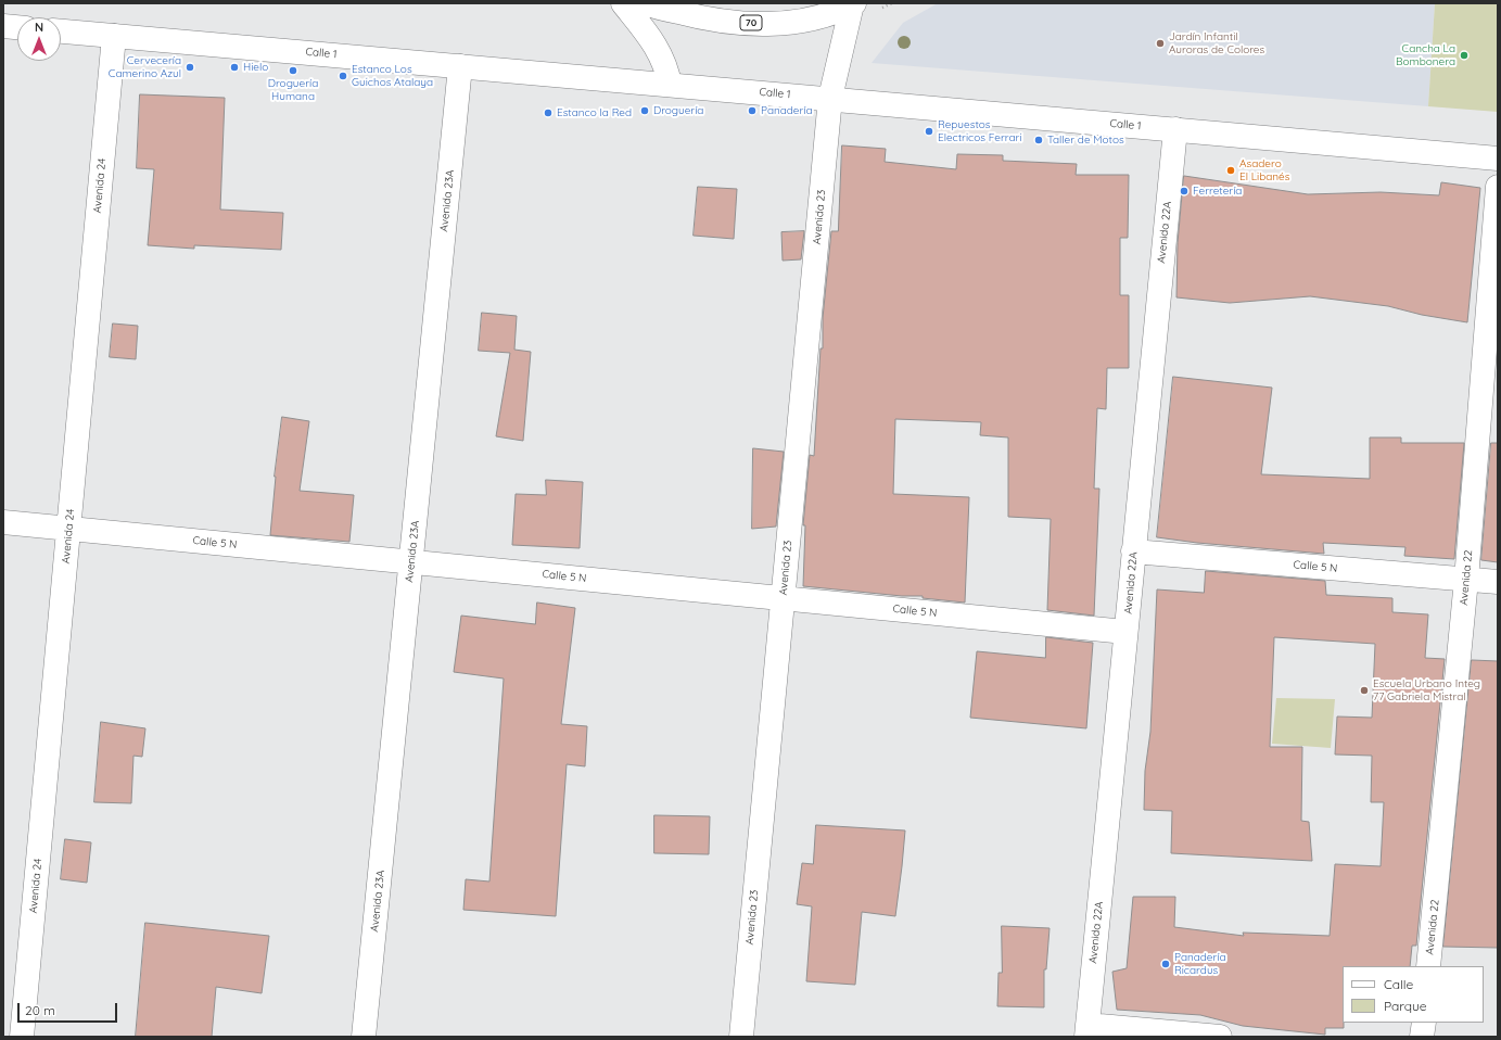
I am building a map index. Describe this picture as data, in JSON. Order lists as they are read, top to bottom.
{
  "streets": {
    "street": [
      "70",
      "Calle 1",
      "Avenida 24",
      "Avenida 23A",
      "Avenida 23",
      "Avenida 22A",
      "Calle 5 N",
      "Avenida 22"
    ]
  },
  "crossings": [
    ["70", "Avenida 23"],
    ["Calle 1", "Avenida 24"],
    ["Calle 1", "Avenida 23A"],
    ["Calle 1", "Avenida 23"],
    ["Calle 1", "Avenida 22A"],
    ["Avenida 24", "Calle 5 N"],
    ["Avenida 23A", "Calle 5 N"],
    ["Avenida 23", "Calle 5 N"],
    ["Avenida 22A", "Calle 5 N"],
    ["Calle 5 N", "Avenida 22"]
  ],
  "places": [
    "Jardín Infantil Auroras de Colores",
    "Cancha La Bombonera",
    "Cervecería Camerino Azul",
    "Hielo",
    "Droguería Humana",
    "Estanco Los Guichos Atalaya",
    "Droguería",
    "Panadería",
    "Estanco la Red",
    "Repuestos Electricos Ferrari",
    "Taller de Motos",
    "Asadero El Libanés",
    "Ferretería",
    "Escuela Urbano Integ 77 Gabriela Mistral",
    "Panadería Ricardus"
  ],
  "legend": ["Calle", "Parque"],
  "scale_bar": "20 m",
  "north": "top"
}
